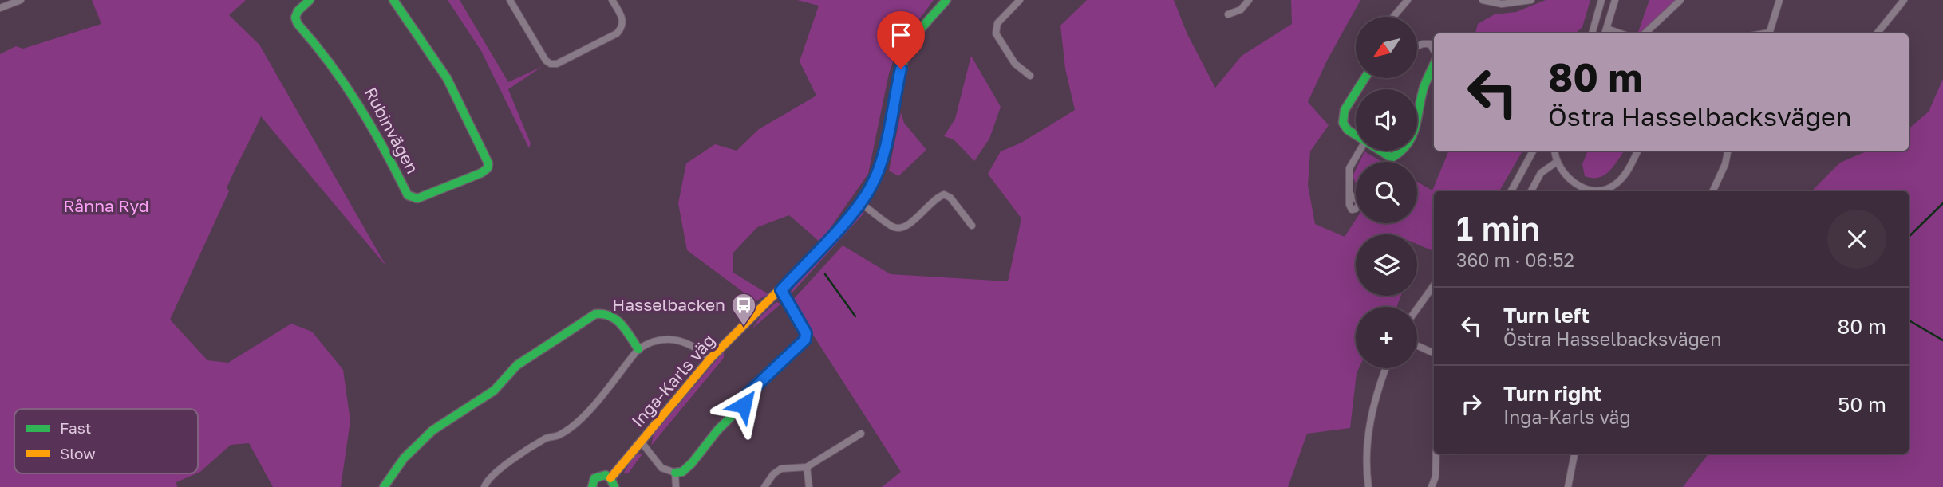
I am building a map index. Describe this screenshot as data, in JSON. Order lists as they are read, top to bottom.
{
  "streets": {
    "street": ["Rubinvägen", "Inga-Karls väg"]
  },
  "parks": ["Rånna Ryd"],
  "places": {
    "bus stop": ["Hasselbacken"]
  },
  "legend": ["Fast", "Slow"],
  "north": "bottom left",
  "page": {
    "map_buttons": "+",
    "turn": ["80 m", "Östra Hasselbacksvägen"],
    "heading": ["1 min", "360 m · 06:52"],
    "list": [
      {
        "name": "Turn left",
        "note": "Östra Hasselbacksvägen",
        "value": "80 m"
      },
      {
        "name": "Turn right",
        "note": "Inga-Karls väg",
        "value": "50 m"
      }
    ]
  }
}
